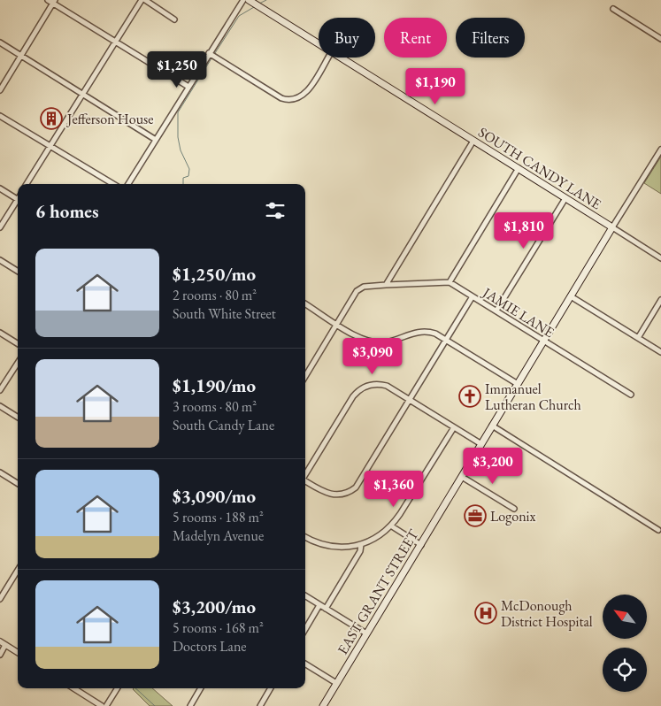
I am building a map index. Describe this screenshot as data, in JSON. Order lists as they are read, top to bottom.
{
  "streets": {
    "main road": ["SOUTH CANDY LANE", "EAST GRANT STREET"],
    "street": ["JAMIE LANE"]
  },
  "crossings": [
    ["SOUTH CANDY LANE", "EAST GRANT STREET"],
    ["JAMIE LANE", "EAST GRANT STREET"]
  ],
  "places": {
    "building": ["Jefferson House"],
    "church": ["Immanuel Lutheran Church"],
    "office": ["Logonix"],
    "hospital": ["McDonough District Hospital"]
  },
  "north": "top left",
  "page": {
    "chip": ["Buy", "Rent", "Filters"],
    "price": [
      "$1,250",
      "$1,190",
      "$1,810",
      "$3,090",
      "$3,200",
      "$1,360"
    ],
    "heading": "6 homes",
    "list": [
      {
        "name": "$1,250/mo",
        "note": "2 rooms · 80 m² · South White Street"
      },
      {
        "name": "$1,190/mo",
        "note": "3 rooms · 80 m² · South Candy Lane"
      },
      {
        "name": "$3,090/mo",
        "note": "5 rooms · 188 m² · Madelyn Avenue"
      },
      {
        "name": "$3,200/mo",
        "note": "5 rooms · 168 m² · Doctors Lane"
      }
    ]
  }
}
